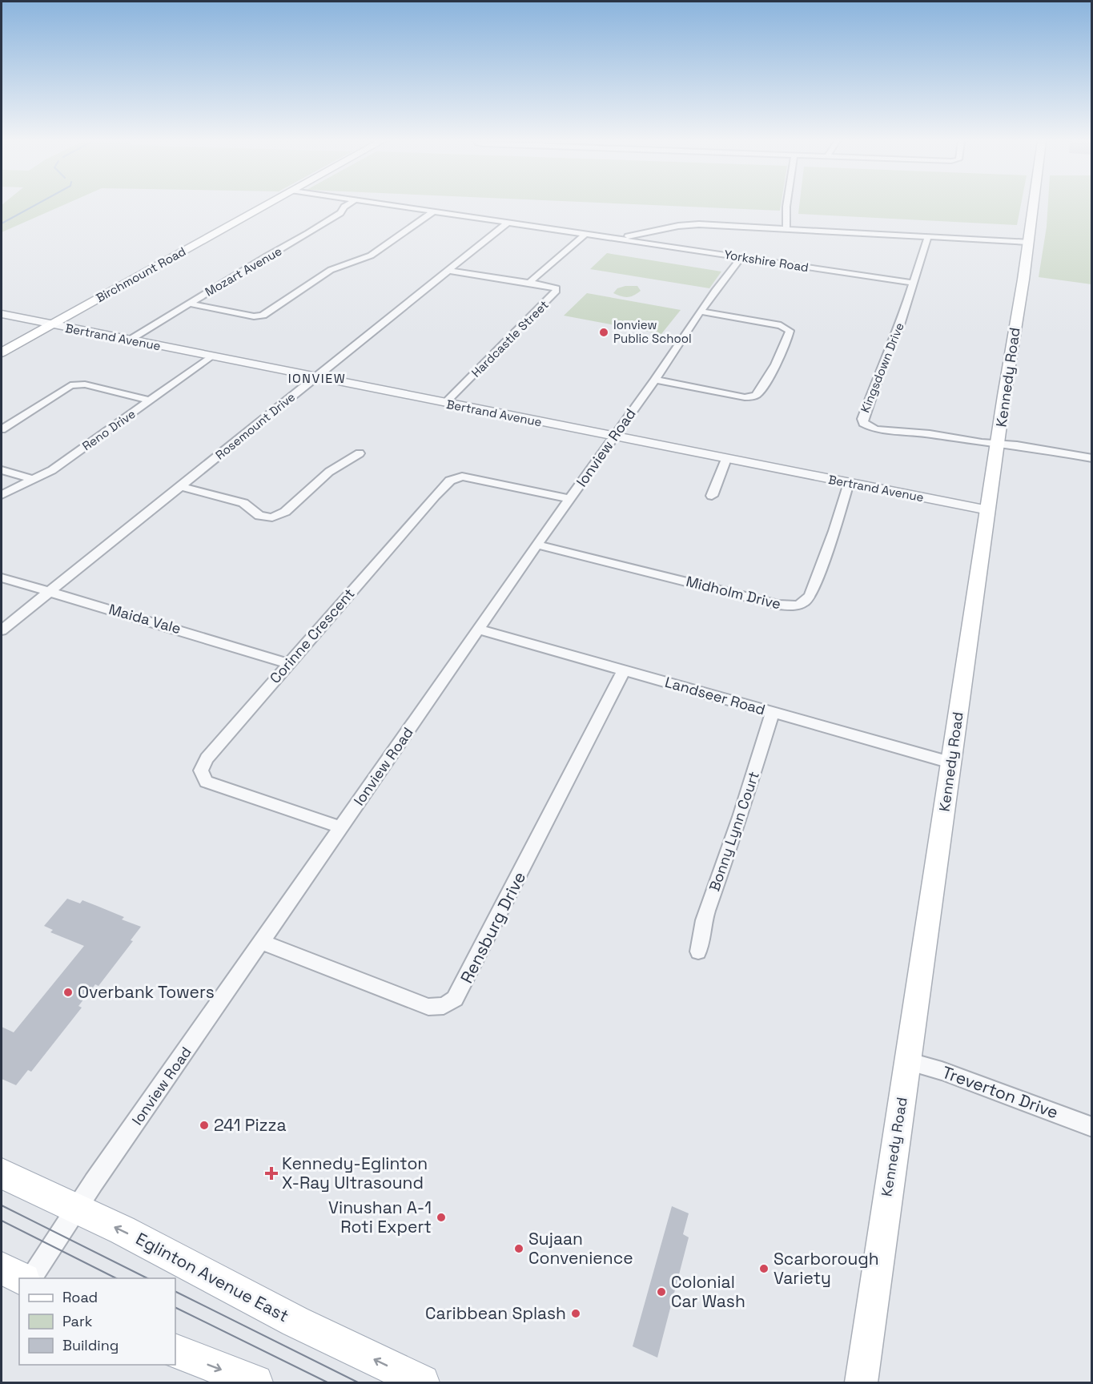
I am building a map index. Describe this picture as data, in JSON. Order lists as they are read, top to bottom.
{
  "streets": {
    "main road": ["Birchmount Road", "Kennedy Road", "Eglinton Avenue East"],
    "street": [
      "Yorkshire Road",
      "Mozart Avenue",
      "Bertrand Avenue",
      "Hardcastle Street",
      "Kingsdown Drive",
      "Rosemount Drive",
      "Reno Drive",
      "Ionview Road",
      "Midholm Drive",
      "Maida Vale",
      "Corinne Crescent",
      "Landseer Road",
      "Bonny Lynn Court",
      "Rensburg Drive",
      "Treverton Drive"
    ]
  },
  "crossings": [
    ["Yorkshire Road", "Kingsdown Drive"],
    ["Yorkshire Road", "Rosemount Drive"],
    ["Yorkshire Road", "Ionview Road"],
    ["Mozart Avenue", "Bertrand Avenue"],
    ["Birchmount Road", "Bertrand Avenue"],
    ["Bertrand Avenue", "Hardcastle Street"],
    ["Bertrand Avenue", "Kennedy Road"],
    ["Bertrand Avenue", "Rosemount Drive"],
    ["Bertrand Avenue", "Reno Drive"],
    ["Bertrand Avenue", "Ionview Road"],
    ["Bertrand Avenue", "Midholm Drive"],
    ["Hardcastle Street", "Rosemount Drive"],
    ["Kingsdown Drive", "Kennedy Road"],
    ["Kennedy Road", "Landseer Road"],
    ["Kennedy Road", "Treverton Drive"],
    ["Rosemount Drive", "Maida Vale"],
    ["Ionview Road", "Midholm Drive"],
    ["Ionview Road", "Corinne Crescent"],
    ["Ionview Road", "Landseer Road"],
    ["Ionview Road", "Rensburg Drive"],
    ["Ionview Road", "Eglinton Avenue East"],
    ["Maida Vale", "Corinne Crescent"],
    ["Landseer Road", "Bonny Lynn Court"],
    ["Landseer Road", "Rensburg Drive"]
  ],
  "one_way": ["Eglinton Avenue East"],
  "districts": ["IONVIEW"],
  "places": {
    "other": [
      "Ionview Public School",
      "Overbank Towers",
      "241 Pizza",
      "Vinushan A-1 Roti Expert",
      "Sujaan Convenience",
      "Scarborough Variety",
      "Colonial Car Wash",
      "Caribbean Splash"
    ],
    "health": ["Kennedy-Eglinton X-Ray Ultrasound"]
  },
  "legend": ["Road", "Park", "Building"]
}
